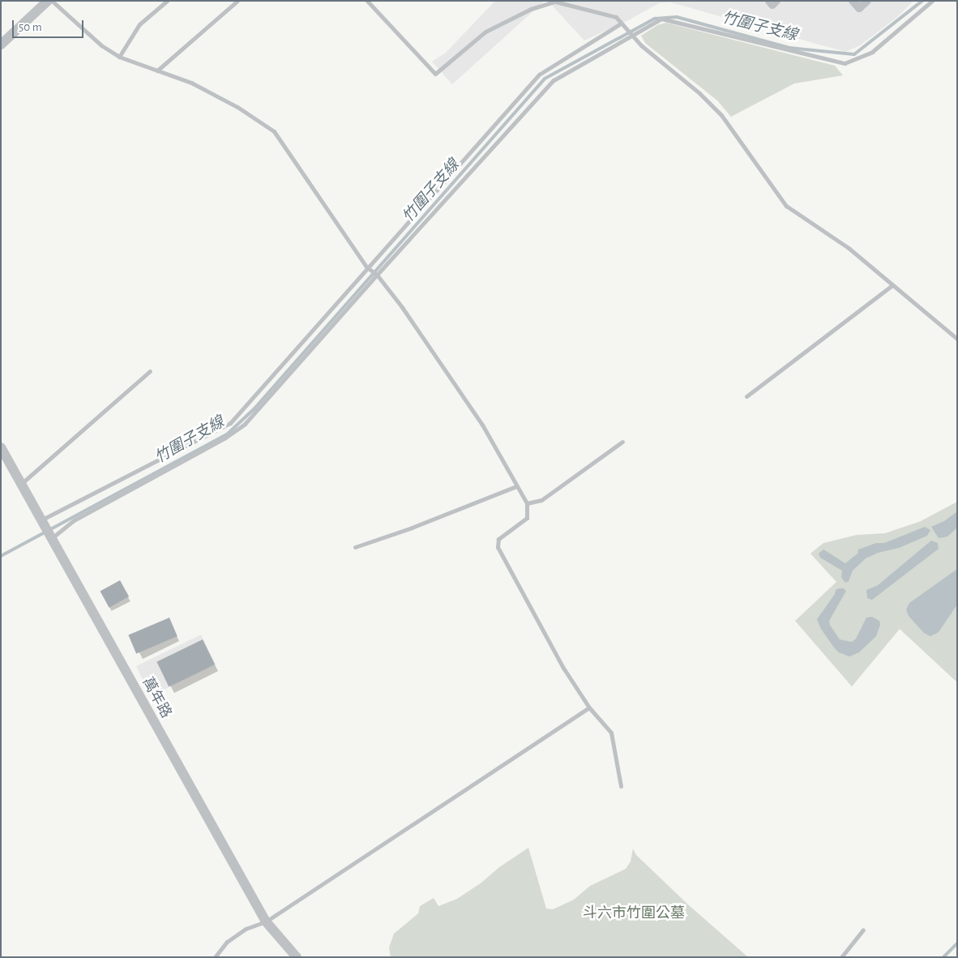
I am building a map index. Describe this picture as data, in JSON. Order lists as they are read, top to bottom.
{
  "streets": {
    "street": ["萬年路"]
  },
  "water": ["竹圍子支線"],
  "parks": ["斗六市竹圍公墓"],
  "scale_bar": "50 m"
}
